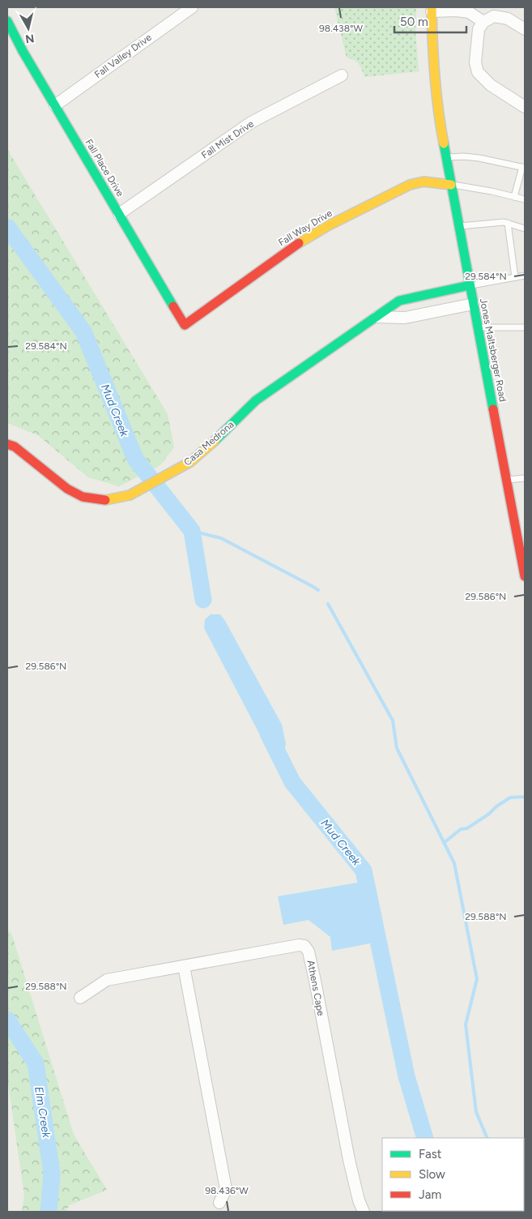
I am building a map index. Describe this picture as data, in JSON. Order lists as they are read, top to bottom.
{
  "streets": {
    "street": [
      "Fall Valley Drive",
      "Fall Mist Drive",
      "Fall Place Drive",
      "Fall Way Drive",
      "Jones Maltsberger Road",
      "Casa Medrona",
      "Athens Cape"
    ]
  },
  "crossings": [
    ["Fall Valley Drive", "Fall Place Drive"],
    ["Fall Mist Drive", "Fall Place Drive"],
    ["Fall Place Drive", "Fall Way Drive"],
    ["Fall Way Drive", "Jones Maltsberger Road"],
    ["Jones Maltsberger Road", "Casa Medrona"]
  ],
  "water": ["Mud Creek", "Elm Creek"],
  "legend": ["Fast", "Slow", "Jam"],
  "scale_bar": "50 m",
  "north": "bottom",
  "coordinates": [
    "98.438°W",
    "29.584°N",
    "29.586°N",
    "29.588°N",
    "98.436°W"
  ]
}
